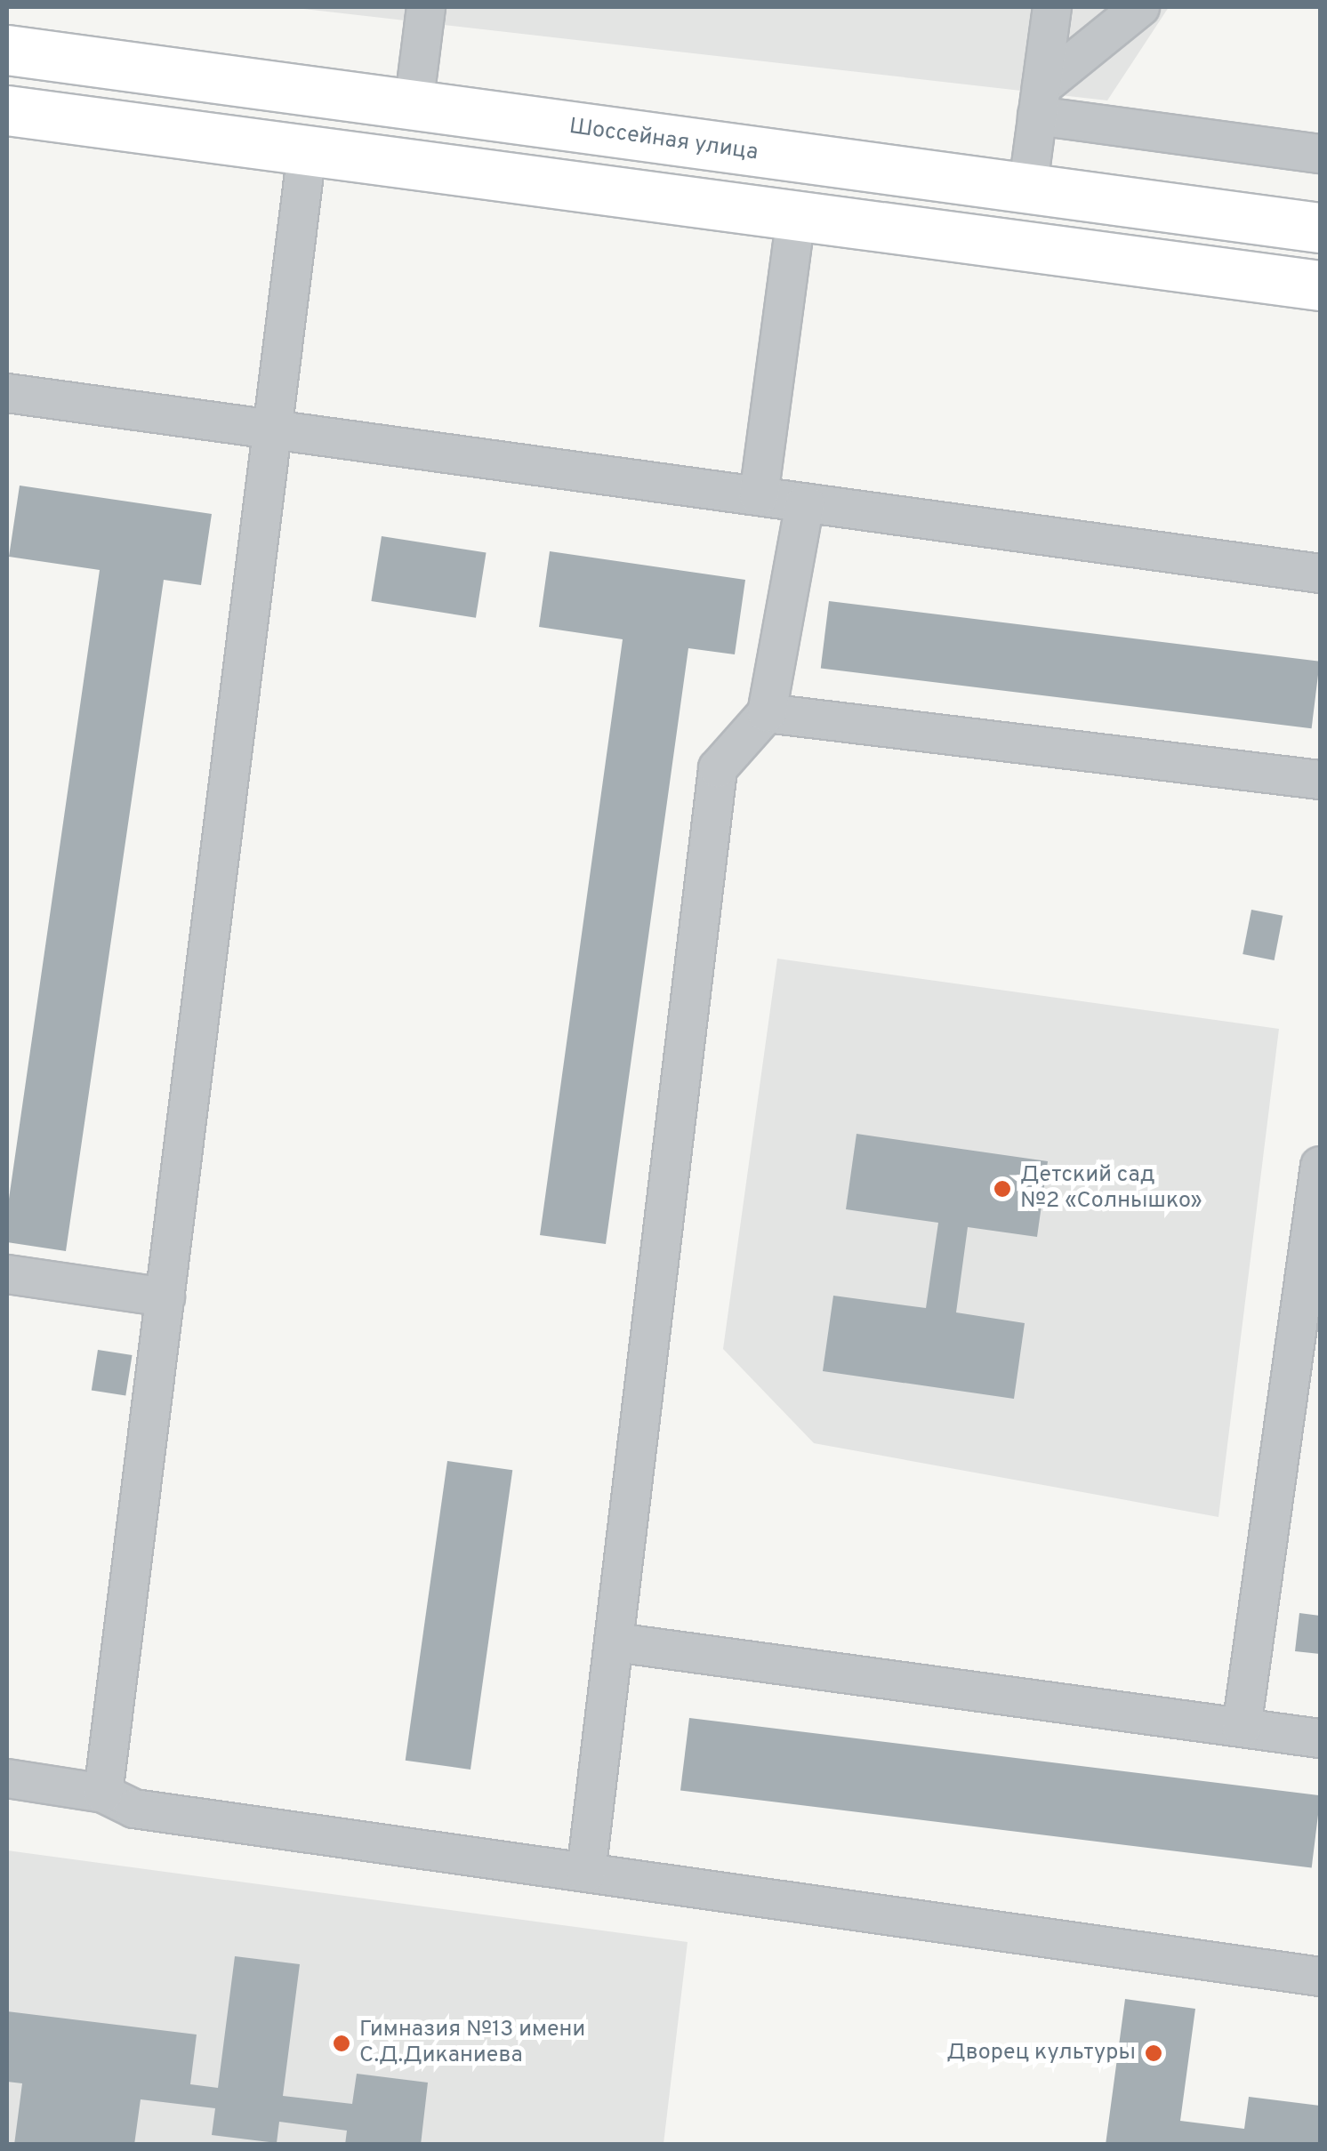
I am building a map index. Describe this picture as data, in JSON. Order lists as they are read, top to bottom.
{
  "streets": {
    "main road": ["Шоссейная улица"]
  },
  "places": ["Детский сад №2 «Солнышко»", "Гимназия №13 имени С.Д.Диканиева", "Дворец культуры"]
}
